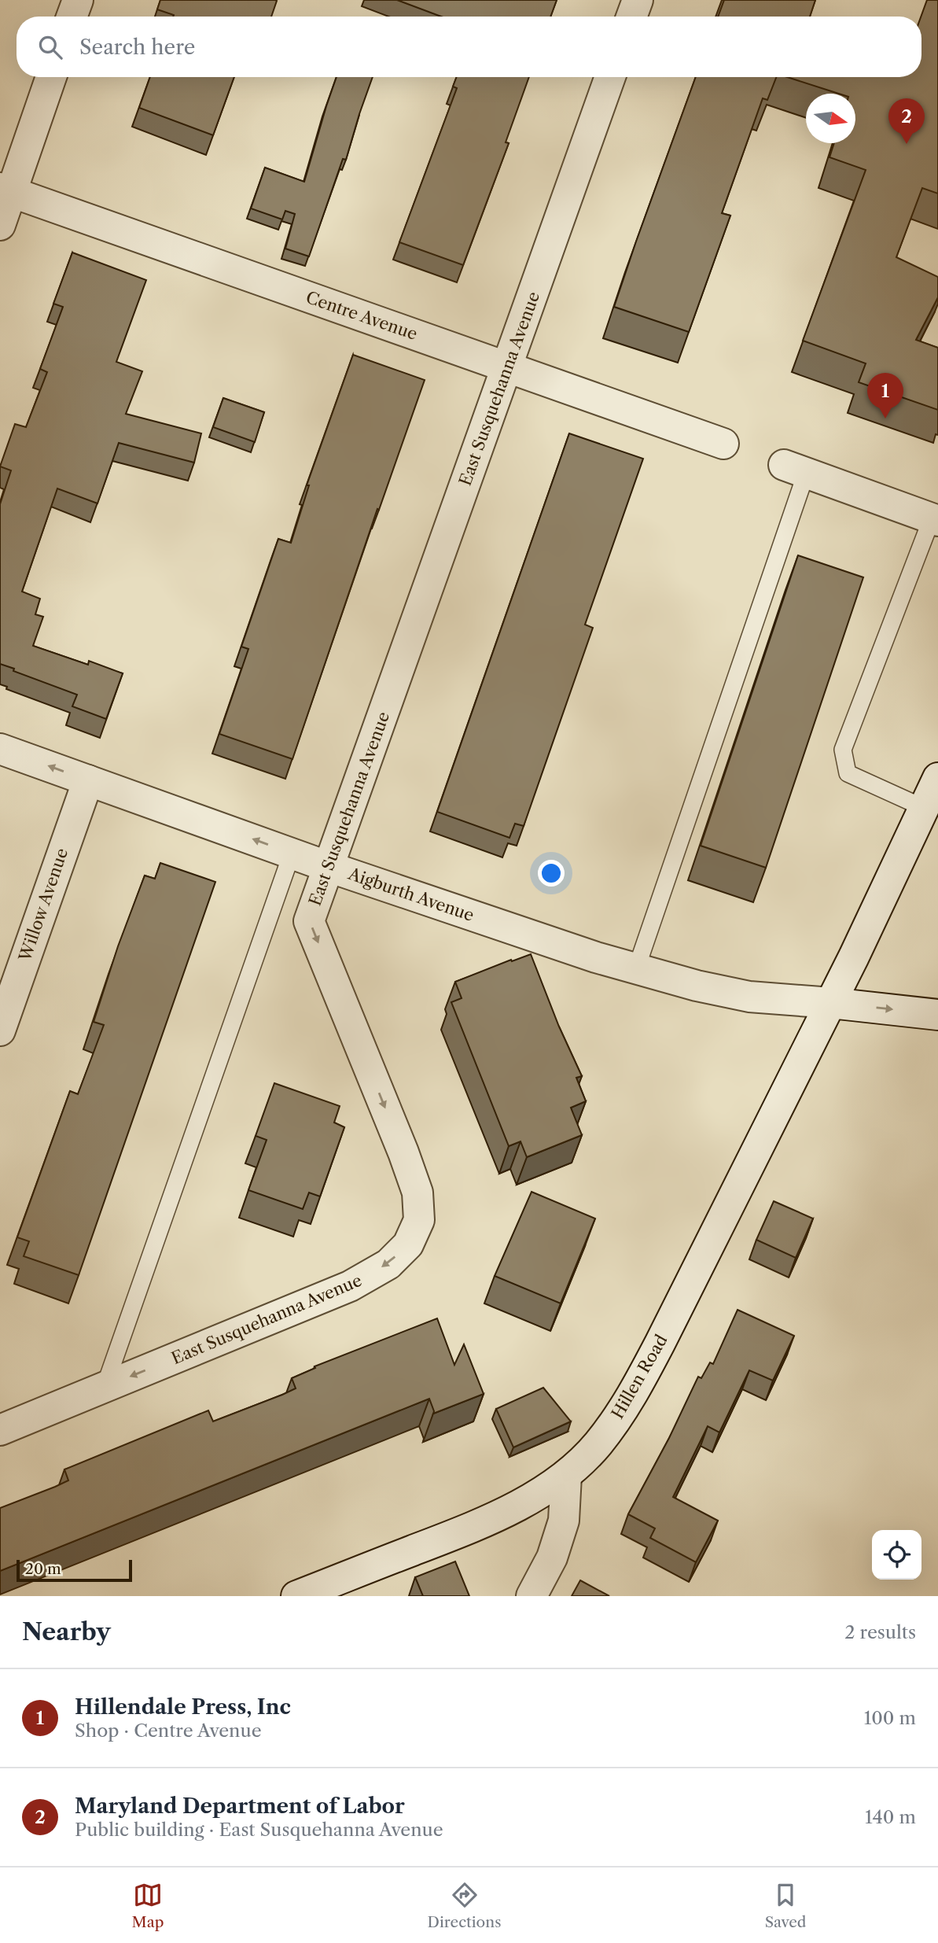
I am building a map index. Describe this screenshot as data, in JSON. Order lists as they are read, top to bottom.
{
  "streets": {
    "street": [
      "Centre Avenue",
      "East Susquehanna Avenue",
      "Aigburth Avenue",
      "Willow Avenue",
      "Hillen Road"
    ]
  },
  "crossings": [
    ["Centre Avenue", "East Susquehanna Avenue"],
    ["East Susquehanna Avenue", "Aigburth Avenue"],
    ["Aigburth Avenue", "Willow Avenue"],
    ["Aigburth Avenue", "Hillen Road"]
  ],
  "scale_bar": "20 m",
  "north": "right",
  "page": {
    "search": "Search here",
    "pins": ["2", "1"],
    "scale": "20 m",
    "heading": ["Nearby", "2 results"],
    "list": [
      {
        "mark": "1",
        "name": "Hillendale Press, Inc",
        "note": "Shop · Centre Avenue",
        "value": "100 m"
      },
      {
        "mark": "2",
        "name": "Maryland Department of Labor",
        "note": "Public building · East Susquehanna Avenue",
        "value": "140 m"
      }
    ],
    "nav": ["Map", "Directions", "Saved"]
  }
}
